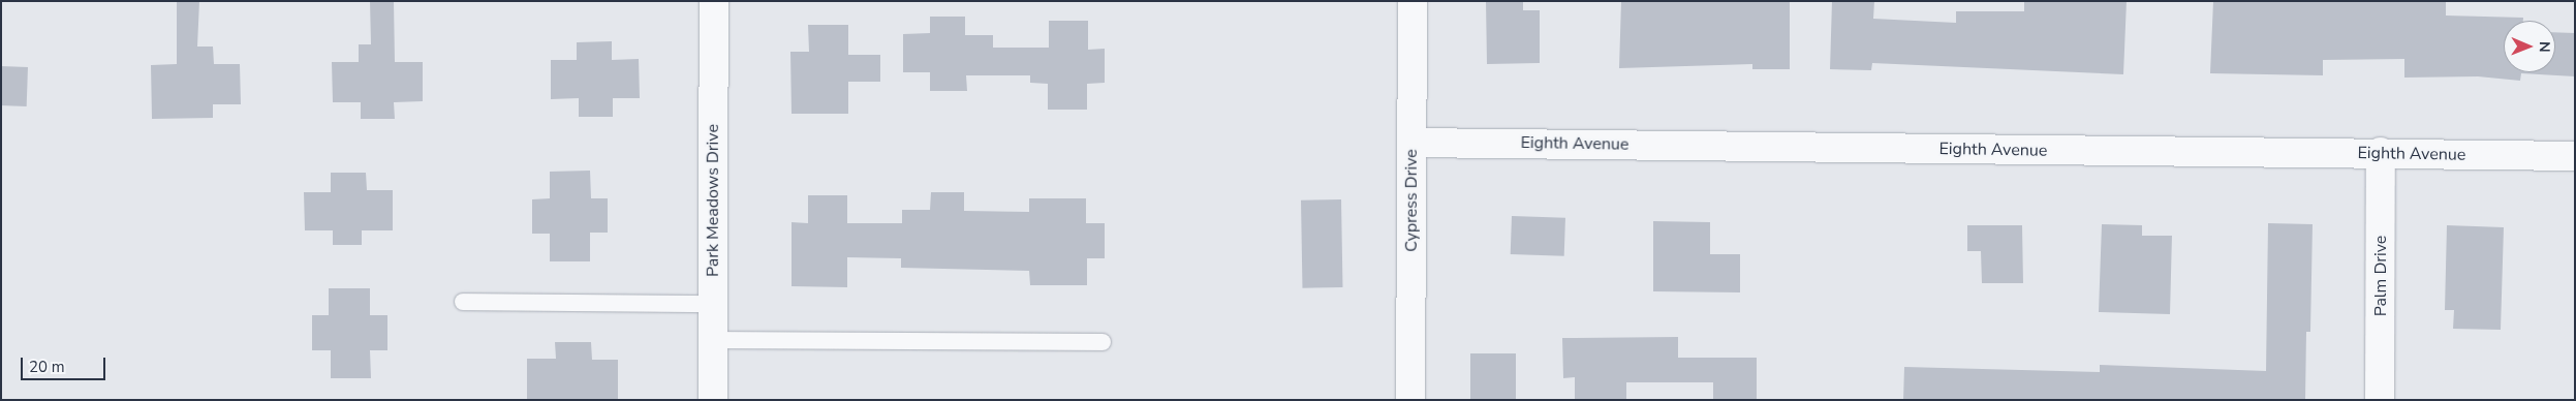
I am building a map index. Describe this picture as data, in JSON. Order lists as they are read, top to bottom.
{
  "streets": {
    "street": [
      "Eighth Avenue",
      "Park Meadows Drive",
      "Cypress Drive",
      "Palm Drive"
    ]
  },
  "crossings": [
    ["Eighth Avenue", "Cypress Drive"],
    ["Eighth Avenue", "Palm Drive"]
  ],
  "scale_bar": "20 m",
  "north": "right"
}
